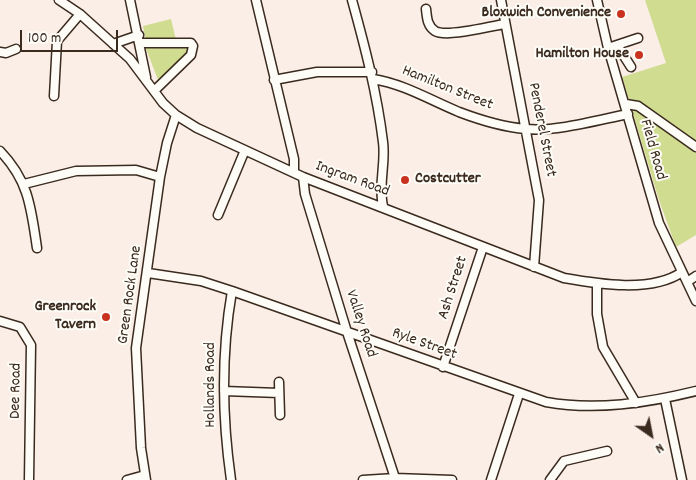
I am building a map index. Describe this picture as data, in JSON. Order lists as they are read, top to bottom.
{
  "streets": {
    "street": [
      "Hamilton Street",
      "Penderel Street",
      "Field Road",
      "Ingram Road",
      "Ash Street",
      "Green Rock Lane",
      "Valley Road",
      "Ryle Street",
      "Hollands Road",
      "Dee Road"
    ]
  },
  "crossings": [
    ["Hamilton Street", "Penderel Street"],
    ["Hamilton Street", "Field Road"],
    ["Penderel Street", "Ingram Road"],
    ["Field Road", "Ingram Road"],
    ["Ingram Road", "Ash Street"],
    ["Ingram Road", "Green Rock Lane"],
    ["Ingram Road", "Valley Road"],
    ["Ash Street", "Ryle Street"],
    ["Green Rock Lane", "Ryle Street"],
    ["Valley Road", "Ryle Street"],
    ["Ryle Street", "Hollands Road"]
  ],
  "places": [
    "Bloxwich Convenience",
    "Hamilton House",
    "Costcutter",
    "Greenrock Tavern"
  ],
  "scale_bar": "100 m",
  "north": "bottom right"
}
